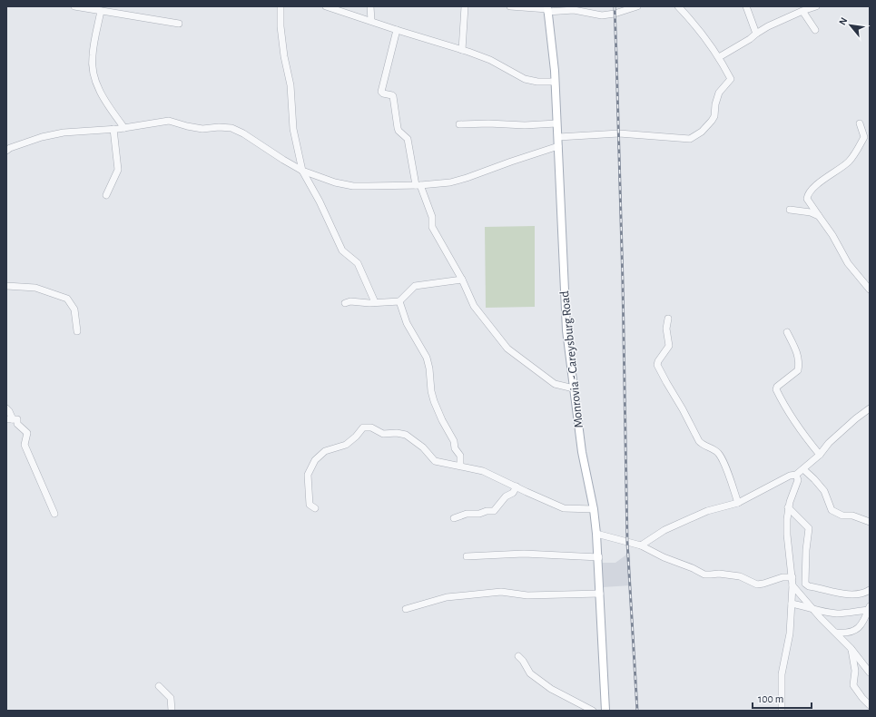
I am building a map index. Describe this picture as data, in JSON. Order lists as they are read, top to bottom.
{
  "streets": {
    "main road": ["Monrovia - Careysburg Road"]
  },
  "scale_bar": "100 m",
  "north": "top left"
}
